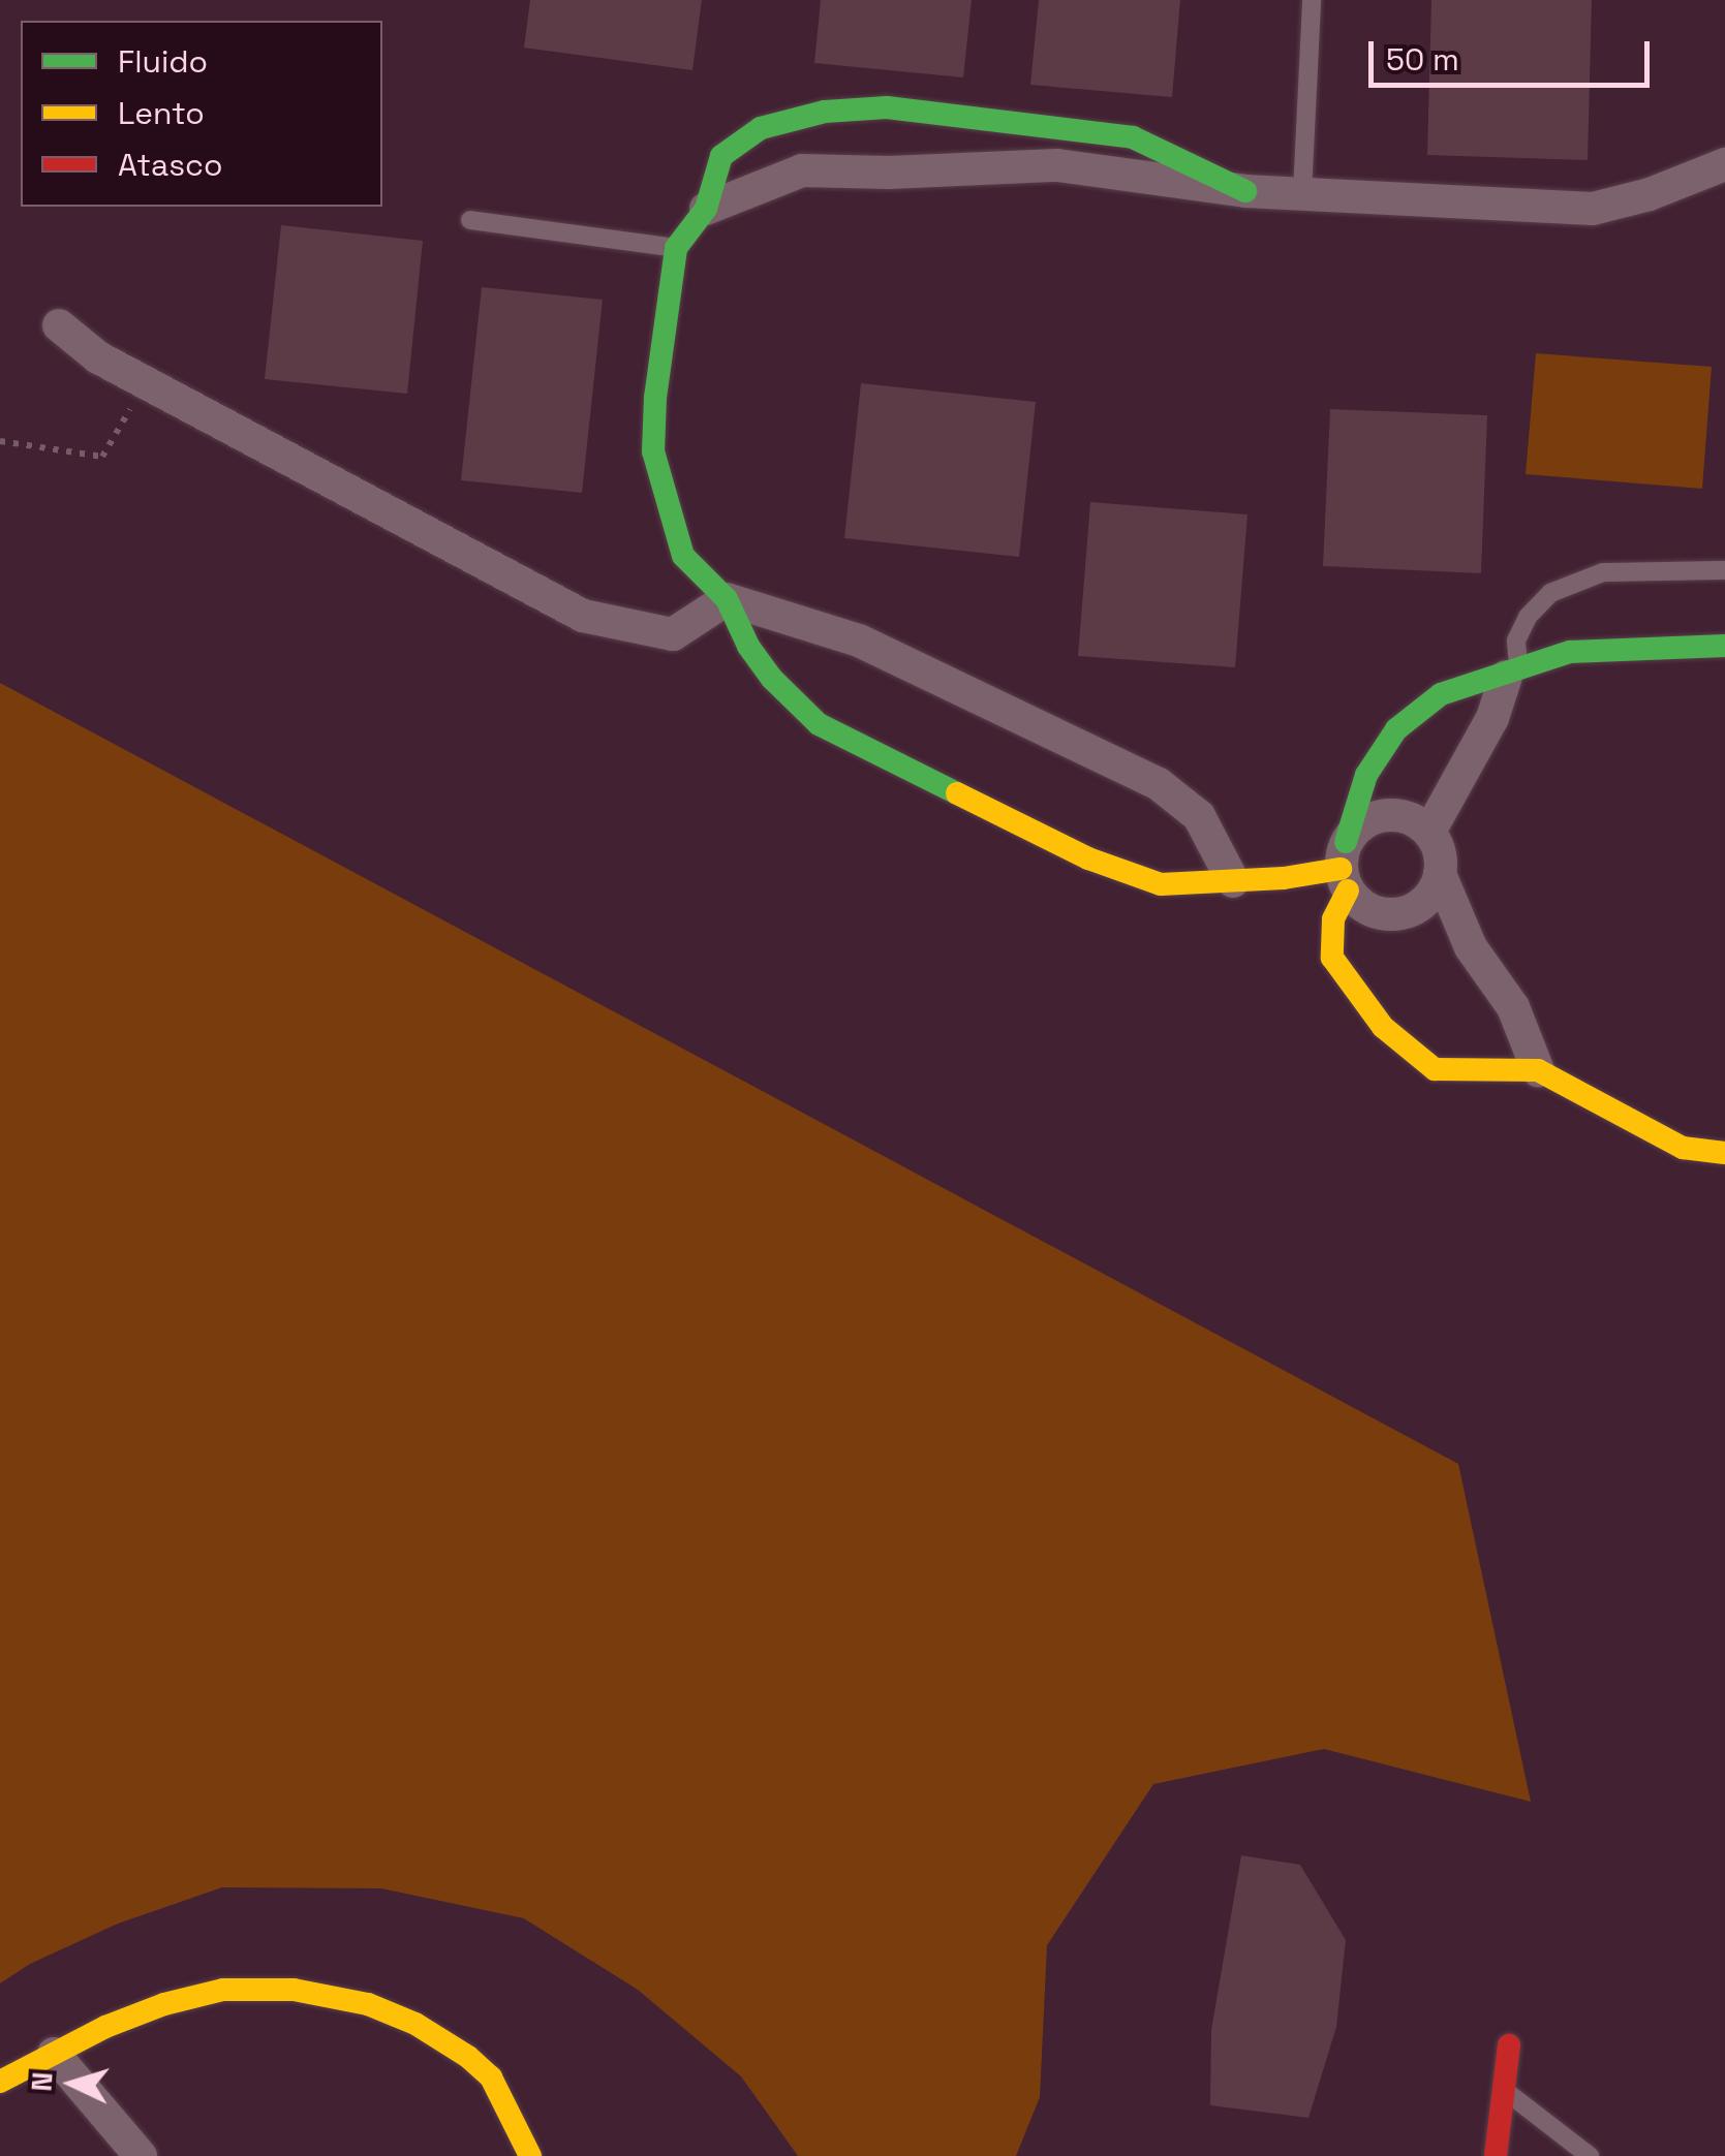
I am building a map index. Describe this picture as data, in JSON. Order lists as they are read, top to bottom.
{
  "legend": ["Fluido", "Lento", "Atasco"],
  "scale_bar": "50 m",
  "north": "left"
}
